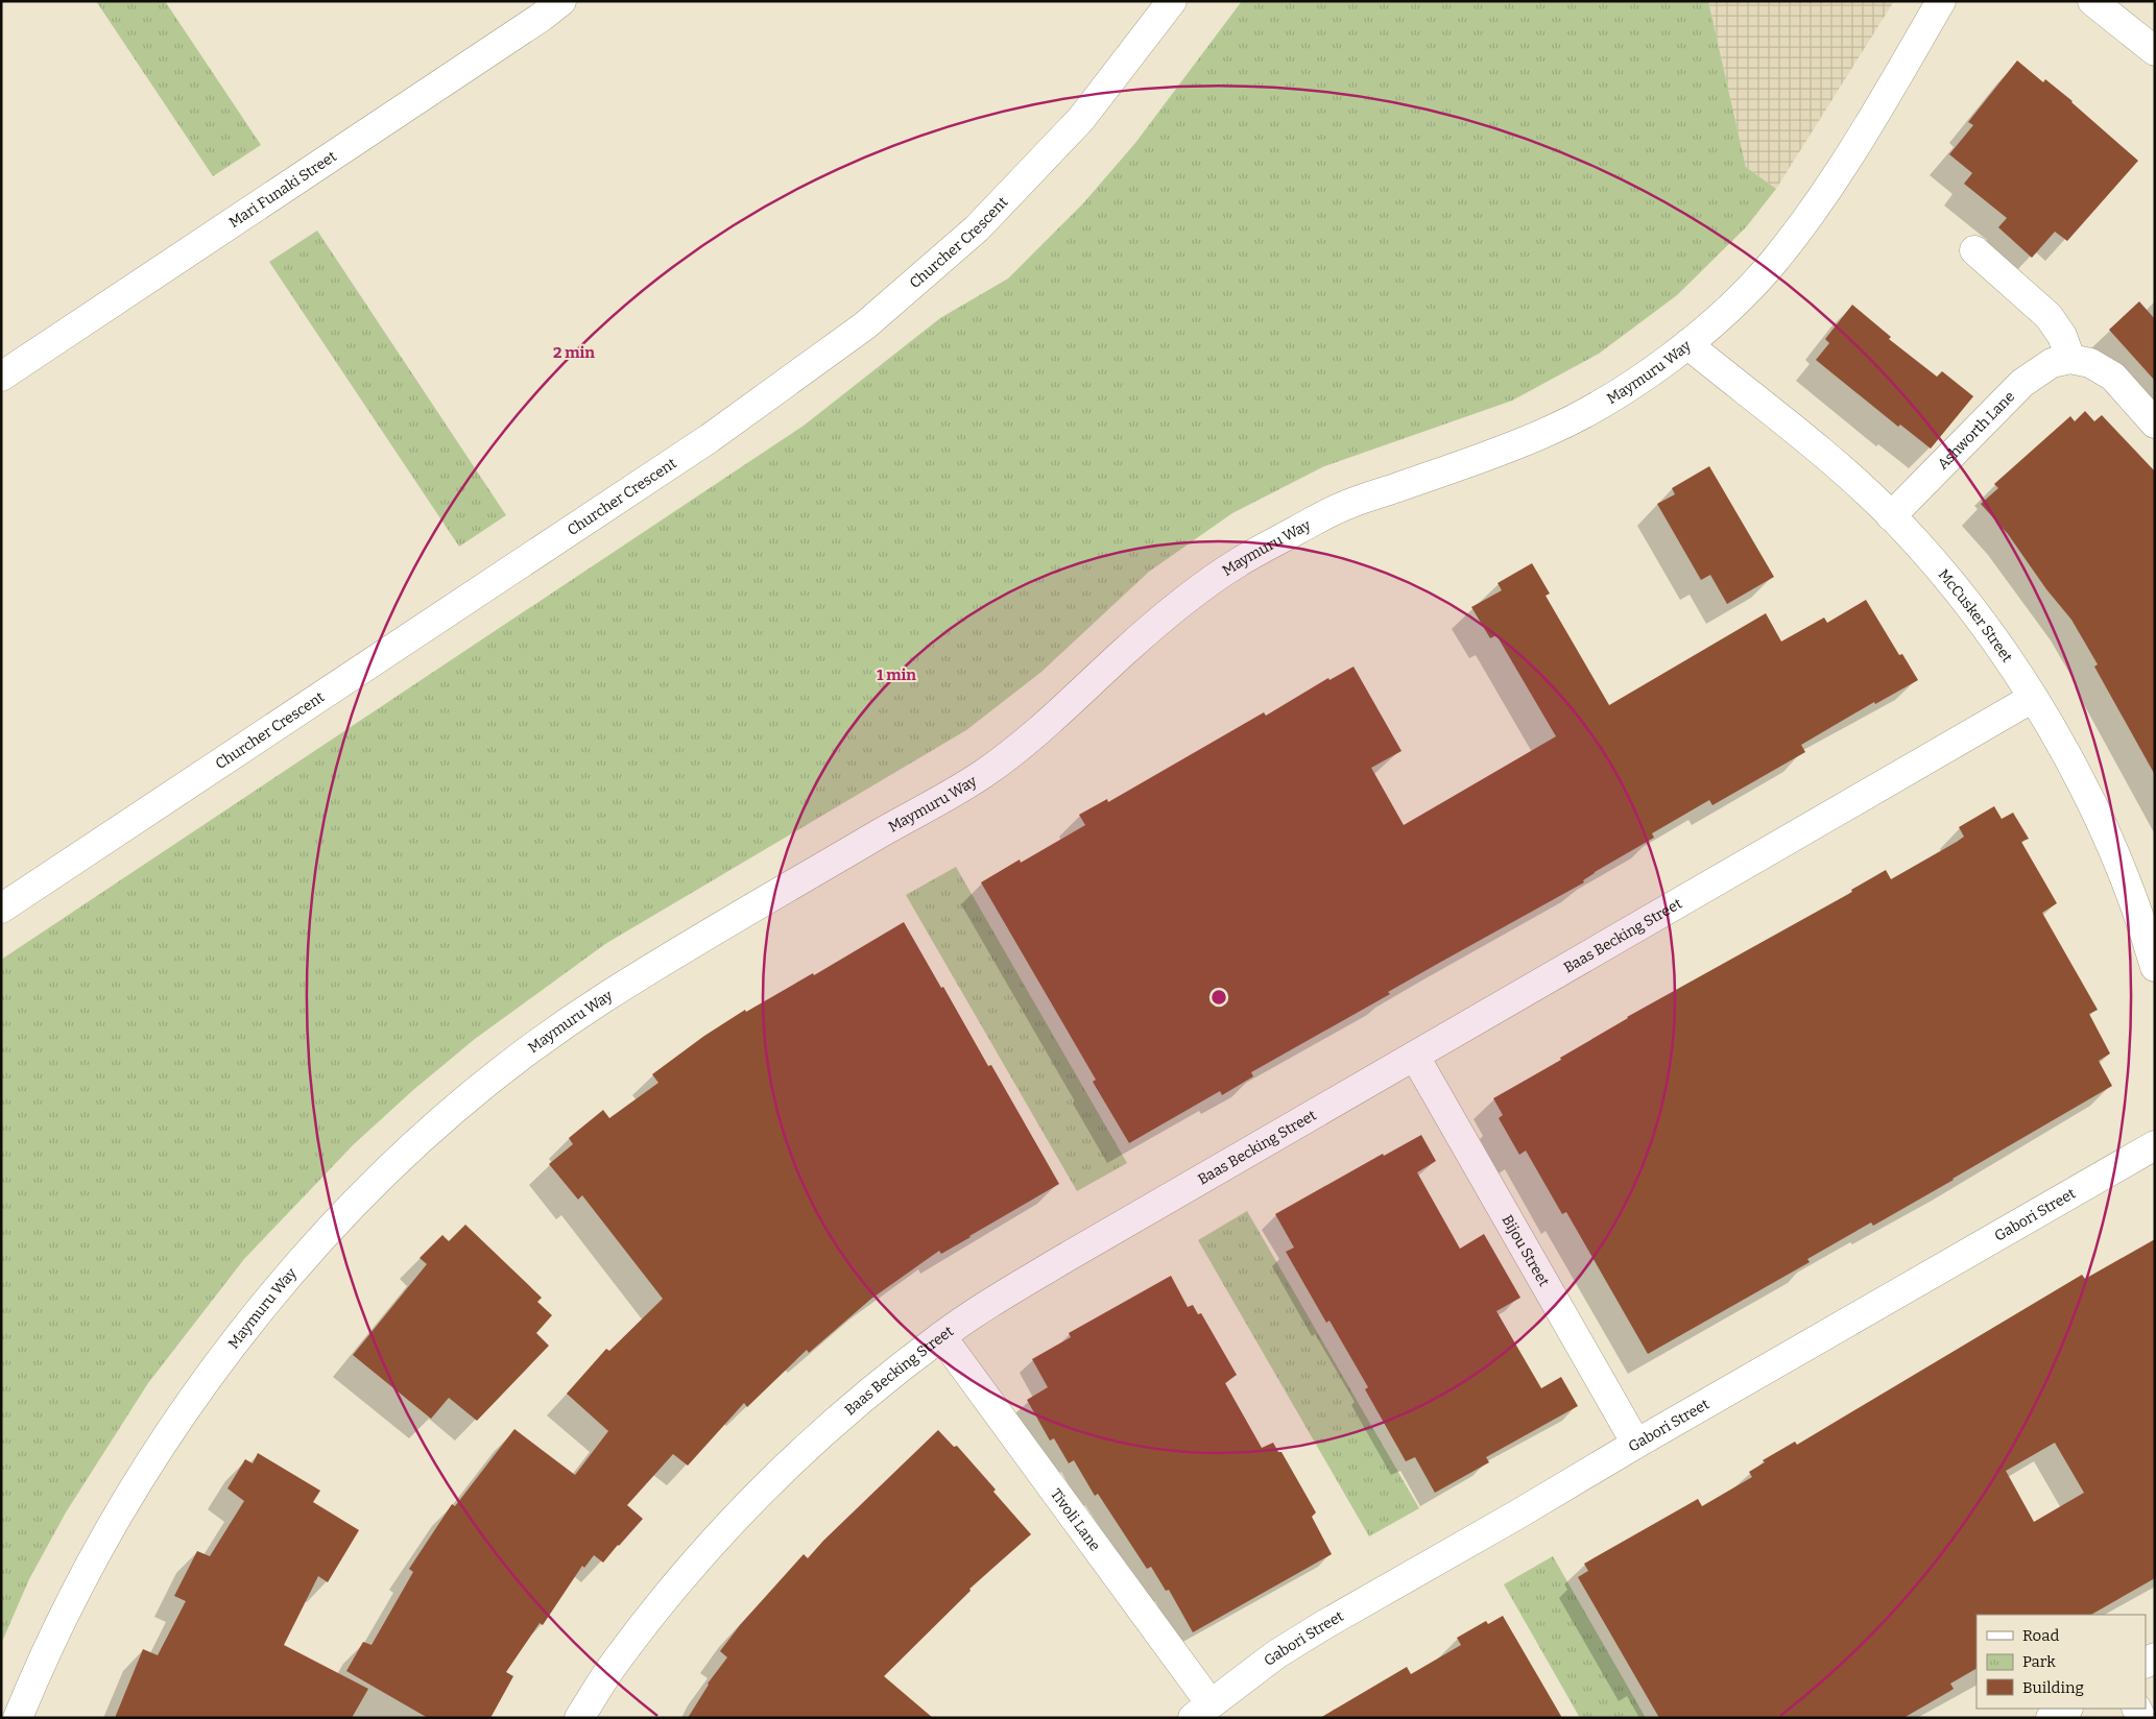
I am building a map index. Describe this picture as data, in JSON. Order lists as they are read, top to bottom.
{
  "streets": {
    "street": [
      "Mari Funaki Street",
      "Churcher Crescent",
      "Maymuru Way",
      "Ashworth Lane",
      "McCusker Street",
      "Baas Becking Street",
      "Gabori Street",
      "Bijou Street",
      "Tivoli Lane"
    ]
  },
  "crossings": [
    ["Maymuru Way", "McCusker Street"],
    ["Ashworth Lane", "McCusker Street"],
    ["McCusker Street", "Baas Becking Street"],
    ["Baas Becking Street", "Bijou Street"],
    ["Baas Becking Street", "Tivoli Lane"],
    ["Gabori Street", "Bijou Street"],
    ["Gabori Street", "Tivoli Lane"]
  ],
  "legend": ["Road", "Park", "Building"],
  "rings": ["2 min", "1 min"]
}
